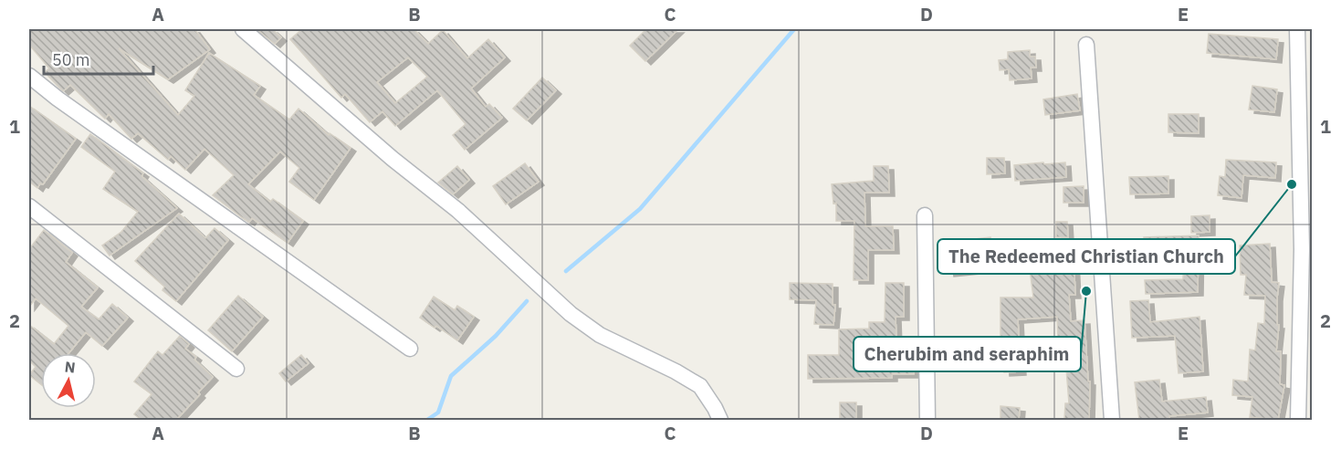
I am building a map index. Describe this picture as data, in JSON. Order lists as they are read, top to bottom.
{
  "places": ["The Redeemed Christian Church", "Cherubim and seraphim"],
  "scale_bar": "50 m",
  "north": "top",
  "grid": {
    "columns": [
      "A",
      "B",
      "C",
      "D",
      "E"
    ],
    "rows": ["1", "2"]
  }
}
